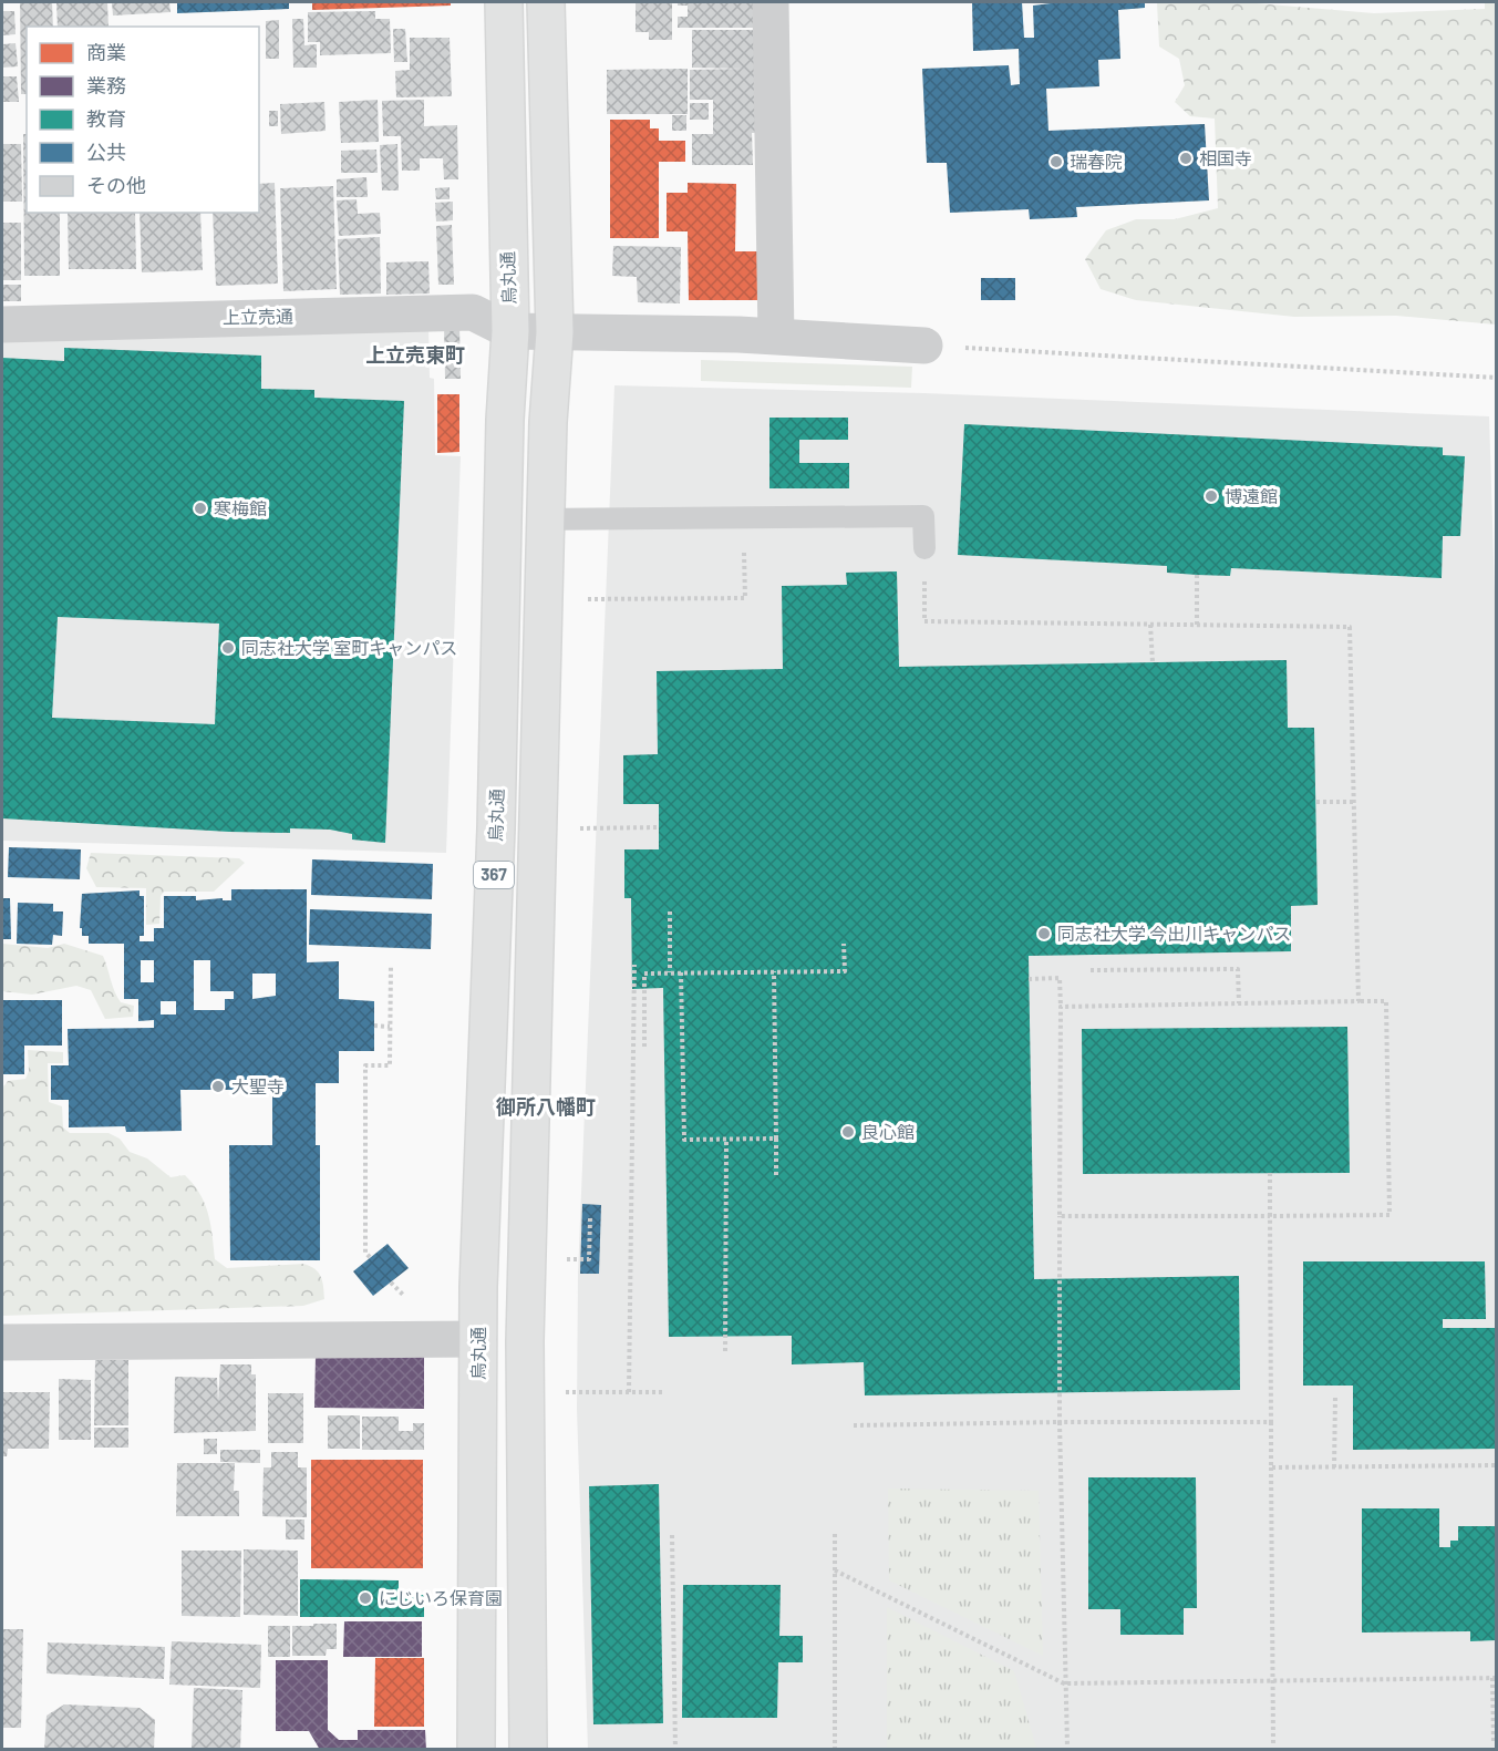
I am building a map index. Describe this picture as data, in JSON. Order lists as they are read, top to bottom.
{
  "streets": {
    "highway": ["烏丸通", "367"],
    "street": ["上立売通"]
  },
  "crossings": [
    ["烏丸通", "上立売通"]
  ],
  "districts": ["上立売東町", "御所八幡町"],
  "places": [
    "相国寺",
    "瑞春院",
    "博遠館",
    "寒梅館",
    "同志社大学 室町キャンパス",
    "同志社大学 今出川キャンパス",
    "大聖寺",
    "良心館",
    "にじいろ保育園"
  ],
  "legend": [
    "商業",
    "業務",
    "教育",
    "公共",
    "その他"
  ]
}
